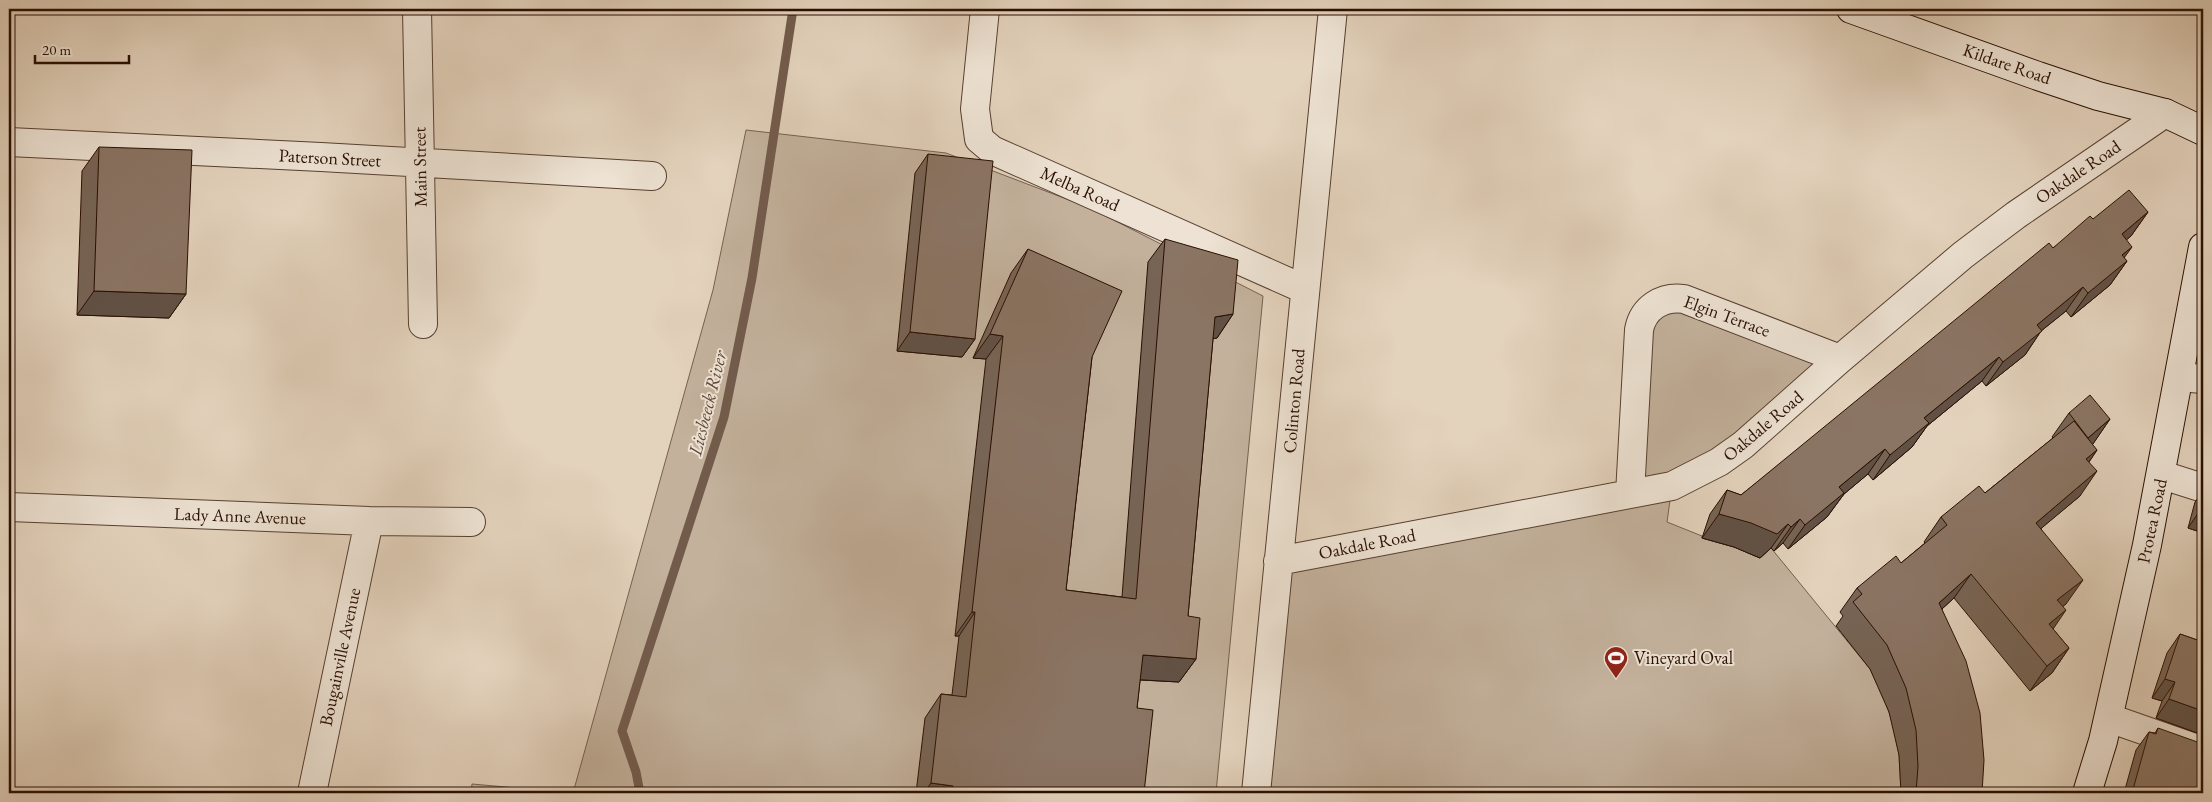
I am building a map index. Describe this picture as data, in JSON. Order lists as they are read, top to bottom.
{
  "streets": {
    "street": [
      "Kildare Road",
      "Paterson Street",
      "Main Street",
      "Oakdale Road",
      "Melba Road",
      "Elgin Terrace",
      "Colinton Road",
      "Lady Anne Avenue",
      "Protea Road",
      "Bougainville Avenue"
    ]
  },
  "crossings": [
    ["Kildare Road", "Oakdale Road"],
    ["Paterson Street", "Main Street"],
    ["Oakdale Road", "Elgin Terrace"],
    ["Oakdale Road", "Colinton Road"],
    ["Melba Road", "Colinton Road"],
    ["Lady Anne Avenue", "Bougainville Avenue"]
  ],
  "water": ["Liesbeeck River"],
  "places": {
    "sports": ["Vineyard Oval"]
  },
  "scale_bar": "20 m"
}
